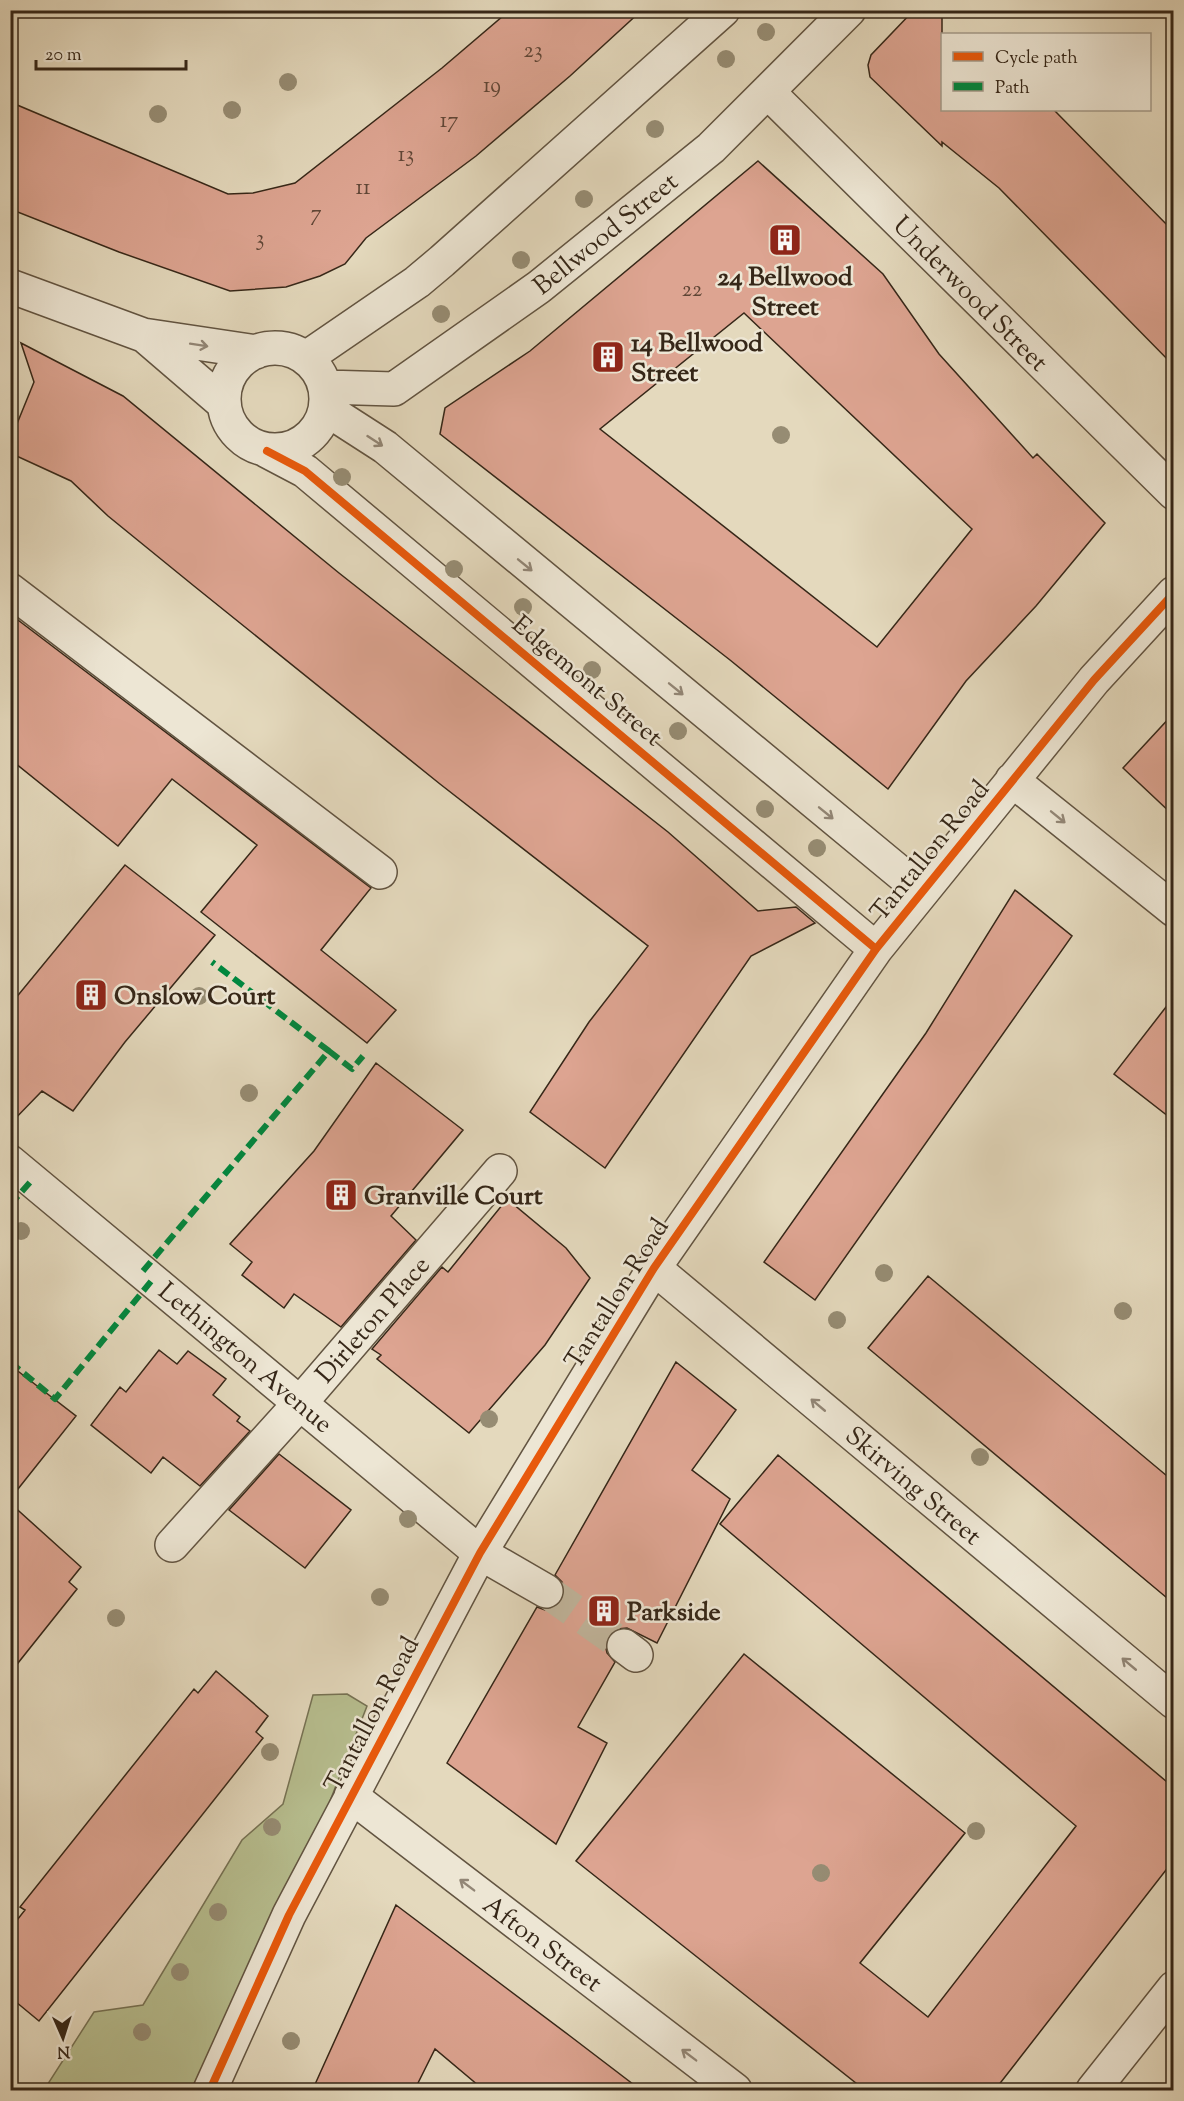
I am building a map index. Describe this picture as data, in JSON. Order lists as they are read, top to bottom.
{
  "streets": {
    "street": [
      "Bellwood Street",
      "Underwood Street",
      "Edgemont Street",
      "Tantallon Road",
      "Dirleton Place",
      "Lethington Avenue",
      "Skirving Street",
      "Afton Street"
    ]
  },
  "crossings": [
    ["Bellwood Street", "Underwood Street"],
    ["Bellwood Street", "Edgemont Street"],
    ["Edgemont Street", "Tantallon Road"],
    ["Tantallon Road", "Lethington Avenue"],
    ["Tantallon Road", "Skirving Street"],
    ["Tantallon Road", "Afton Street"],
    ["Dirleton Place", "Lethington Avenue"]
  ],
  "one_way": ["Skirving Street", "Afton Street"],
  "places": {
    "building": [
      "24 Bellwood Street",
      "14 Bellwood Street",
      "Onslow Court",
      "Granville Court",
      "Parkside"
    ]
  },
  "house_numbers": [
    "23",
    "19",
    "17",
    "13",
    "11",
    "7",
    "3",
    "22"
  ],
  "legend": ["Cycle path", "Path"],
  "scale_bar": "20 m",
  "north": "bottom"
}
